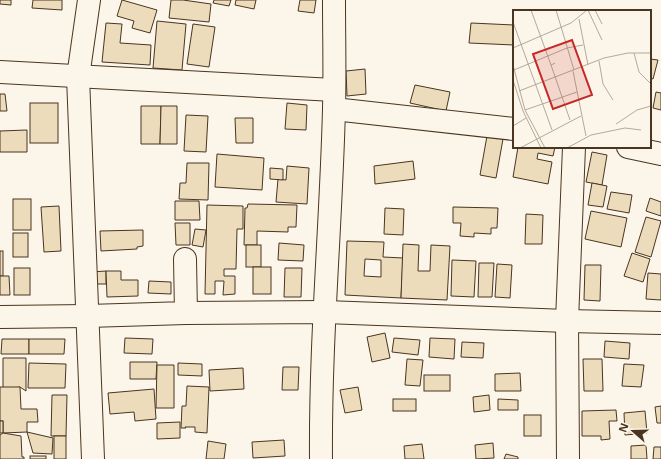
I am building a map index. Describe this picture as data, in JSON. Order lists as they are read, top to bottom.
{
  "north": "left"
}
